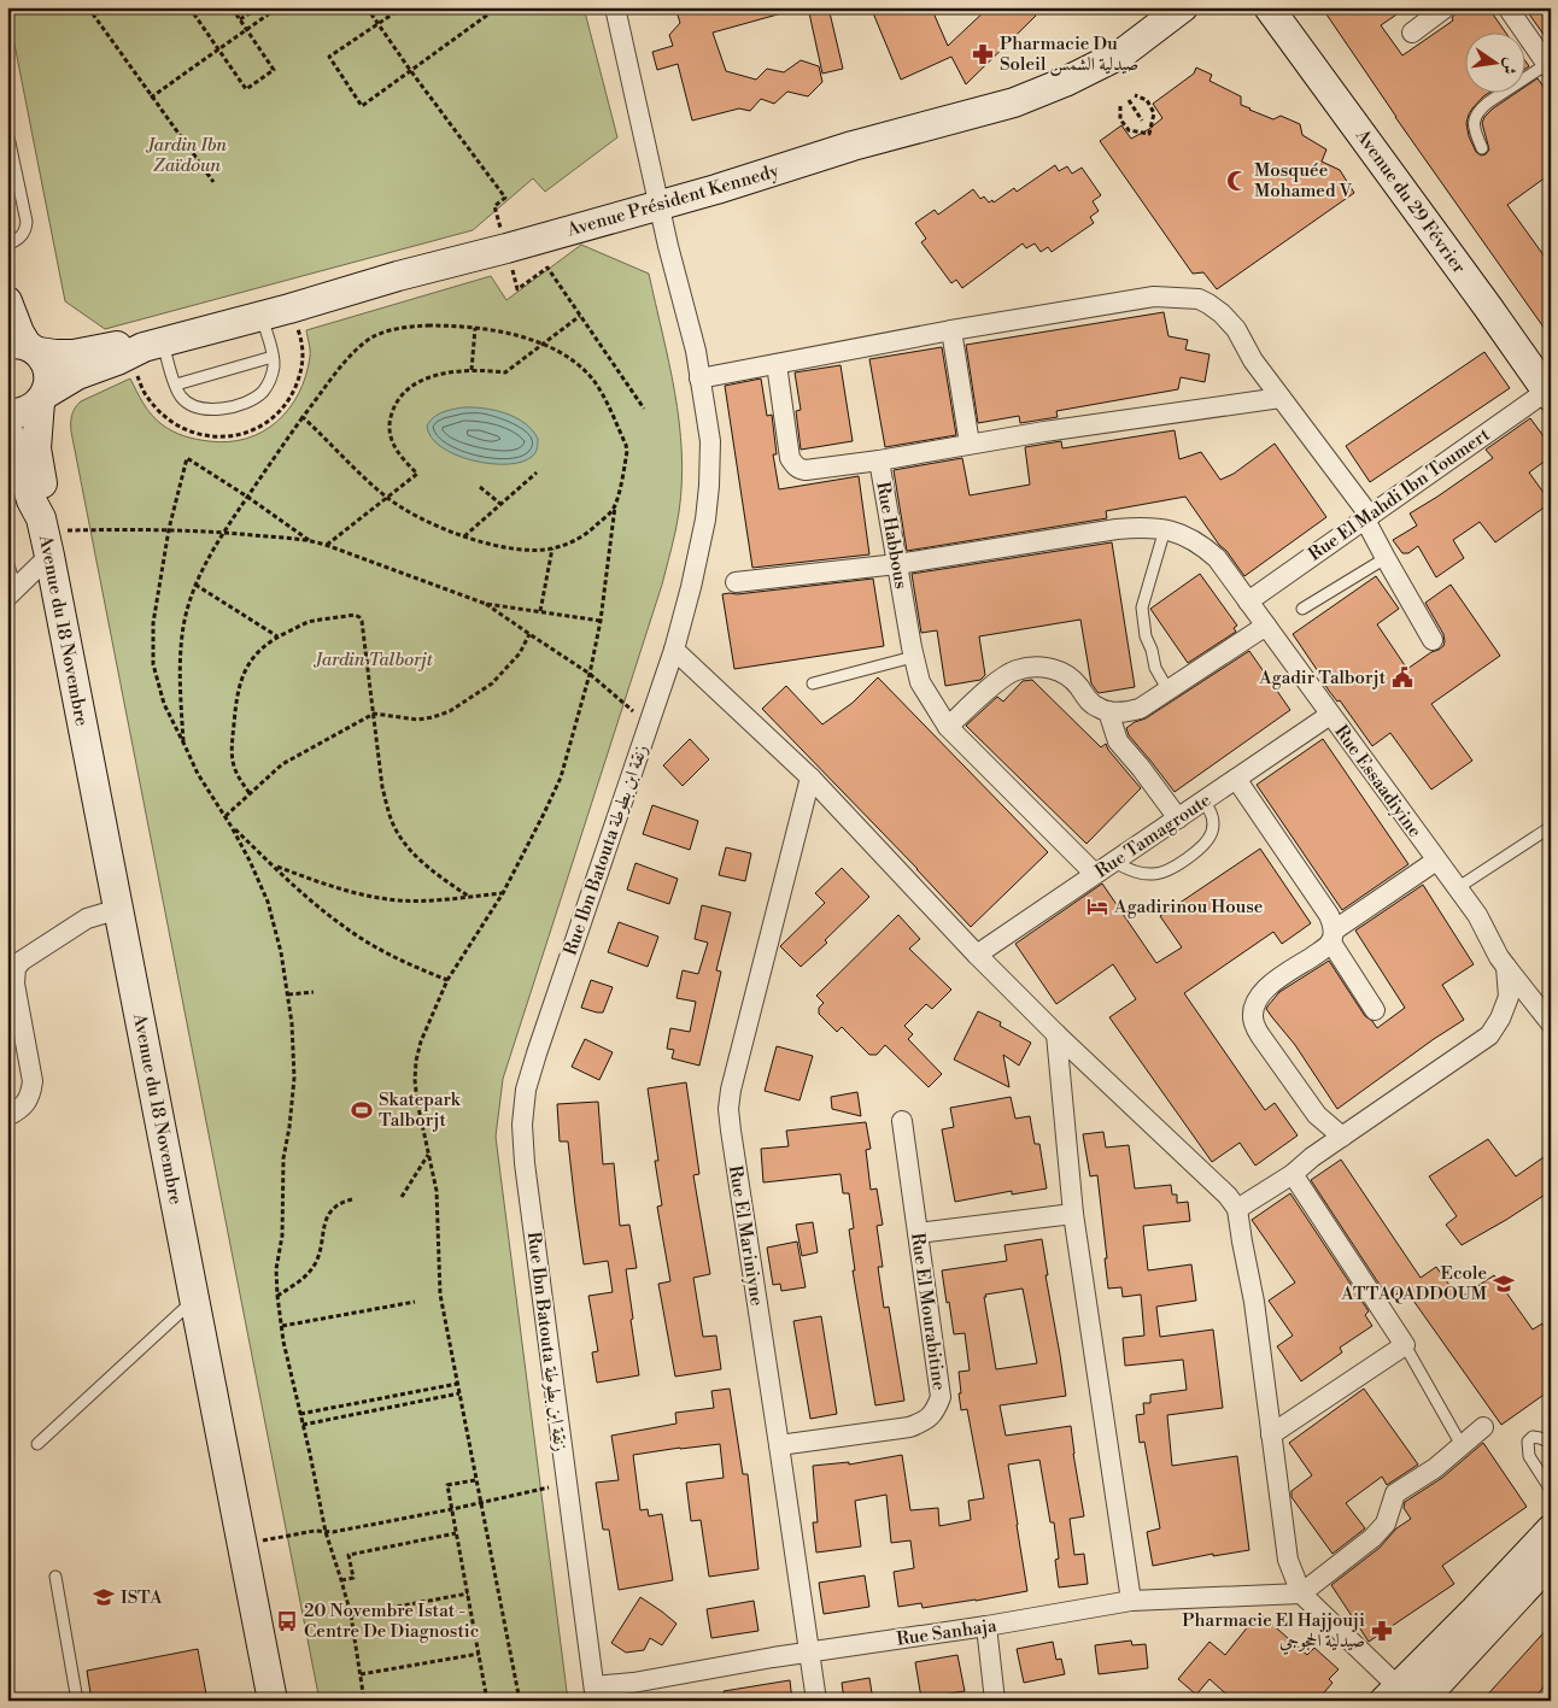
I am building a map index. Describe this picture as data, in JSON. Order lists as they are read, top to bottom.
{
  "streets": {
    "street": [
      "Avenue Président Kennedy",
      "Avenue du 29 Février",
      "Rue El Mahdi Ibn Toumert",
      "Rue Habbous",
      "Avenue du 18 Novembre",
      "Rue Essaadiyine",
      "Rue Tamagroute",
      "Rue Ibn Batouta زنقة ابن بطوطة",
      "Rue El Mariniyne",
      "Rue El Mourabitine",
      "Rue Sanhaja"
    ]
  },
  "crossings": [
    ["Avenue Président Kennedy", "Avenue du 18 Novembre"],
    ["Avenue Président Kennedy", "Rue Ibn Batouta زنقة ابن بطوطة"],
    ["Avenue du 29 Février", "Rue El Mahdi Ibn Toumert"],
    ["Rue El Mahdi Ibn Toumert", "Rue Essaadiyine"],
    ["Rue Habbous", "Rue Essaadiyine"],
    ["Rue Habbous", "Rue Tamagroute"],
    ["Rue Essaadiyine", "Rue Tamagroute"],
    ["Rue Ibn Batouta زنقة ابن بطوطة", "Rue Sanhaja"],
    ["Rue El Mariniyne", "Rue El Mourabitine"],
    ["Rue El Mariniyne", "Rue Sanhaja"]
  ],
  "parks": ["Jardin Ibn Zaïdoun", "Jardin Talborjt"],
  "places": {
    "pharmacy": ["Pharmacie Du Soleil صيدلية الشمس", "Pharmacie El Hajjouji صيدلية الحجوجي"],
    "mosque": ["Mosquée Mohamed V"],
    "public building": ["Agadir Talborjt"],
    "hotel": ["Agadirinou House"],
    "sports": ["Skatepark Talborjt"],
    "school or university": ["Ecole ATTAQADDOUM", "ISTA"],
    "bus stop": ["20 Novembre Istat - Centre De Diagnostic"]
  },
  "north": "right"
}
